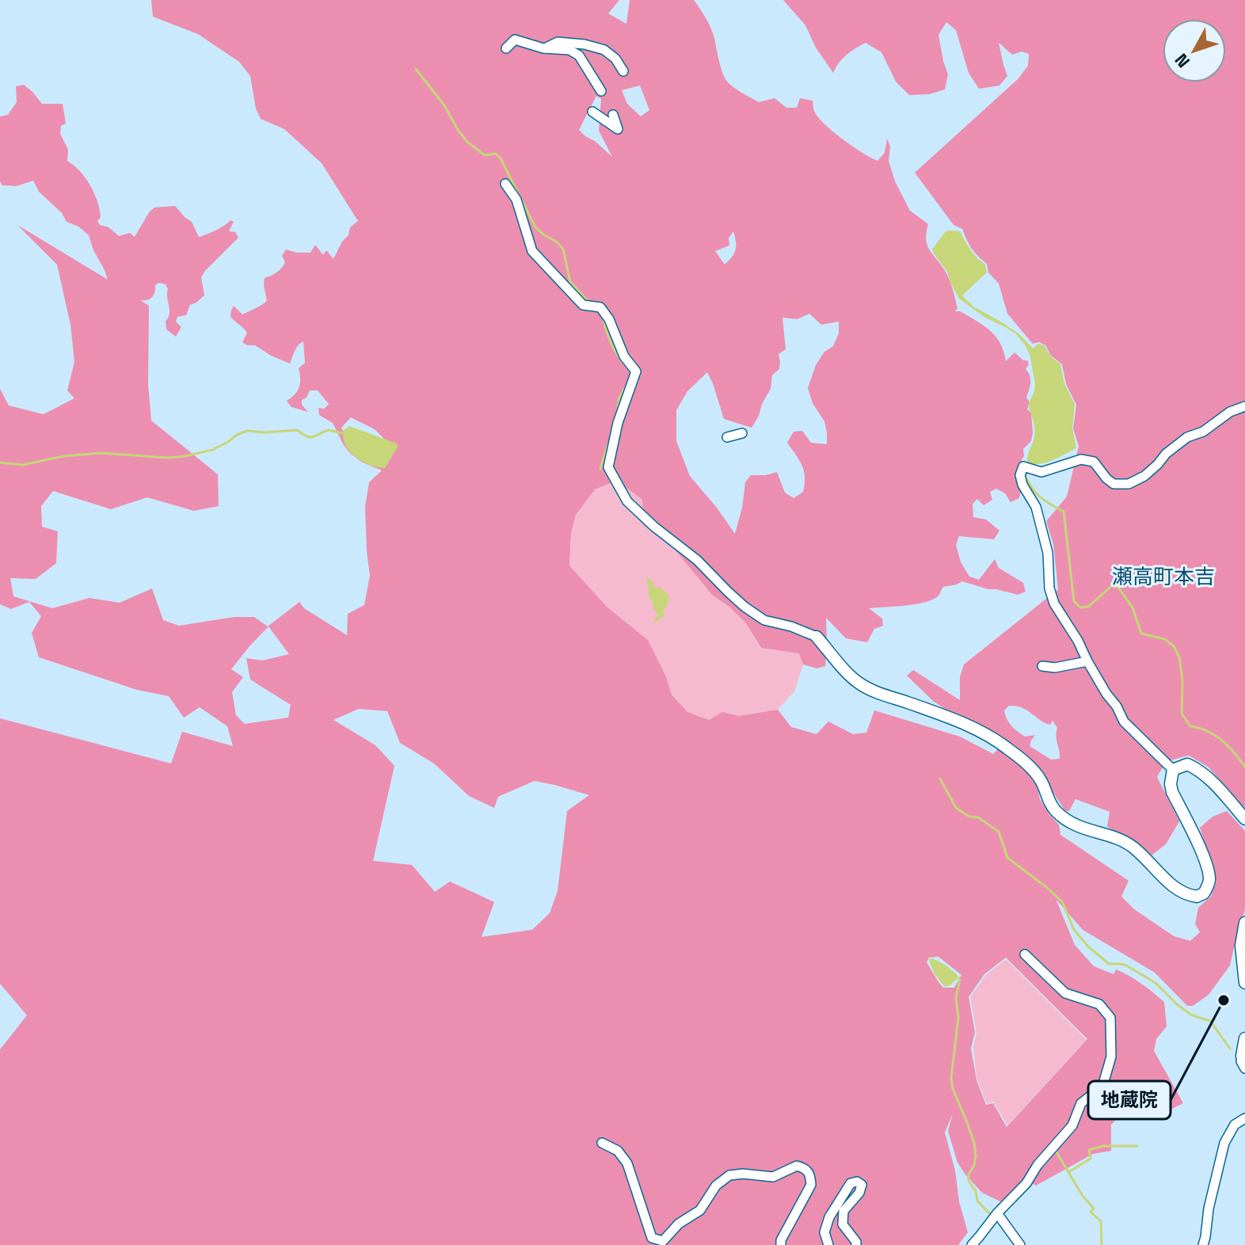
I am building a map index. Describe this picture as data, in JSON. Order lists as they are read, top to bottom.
{
  "districts": ["瀬高町本吉"],
  "places": ["地蔵院"],
  "north": "bottom left"
}
